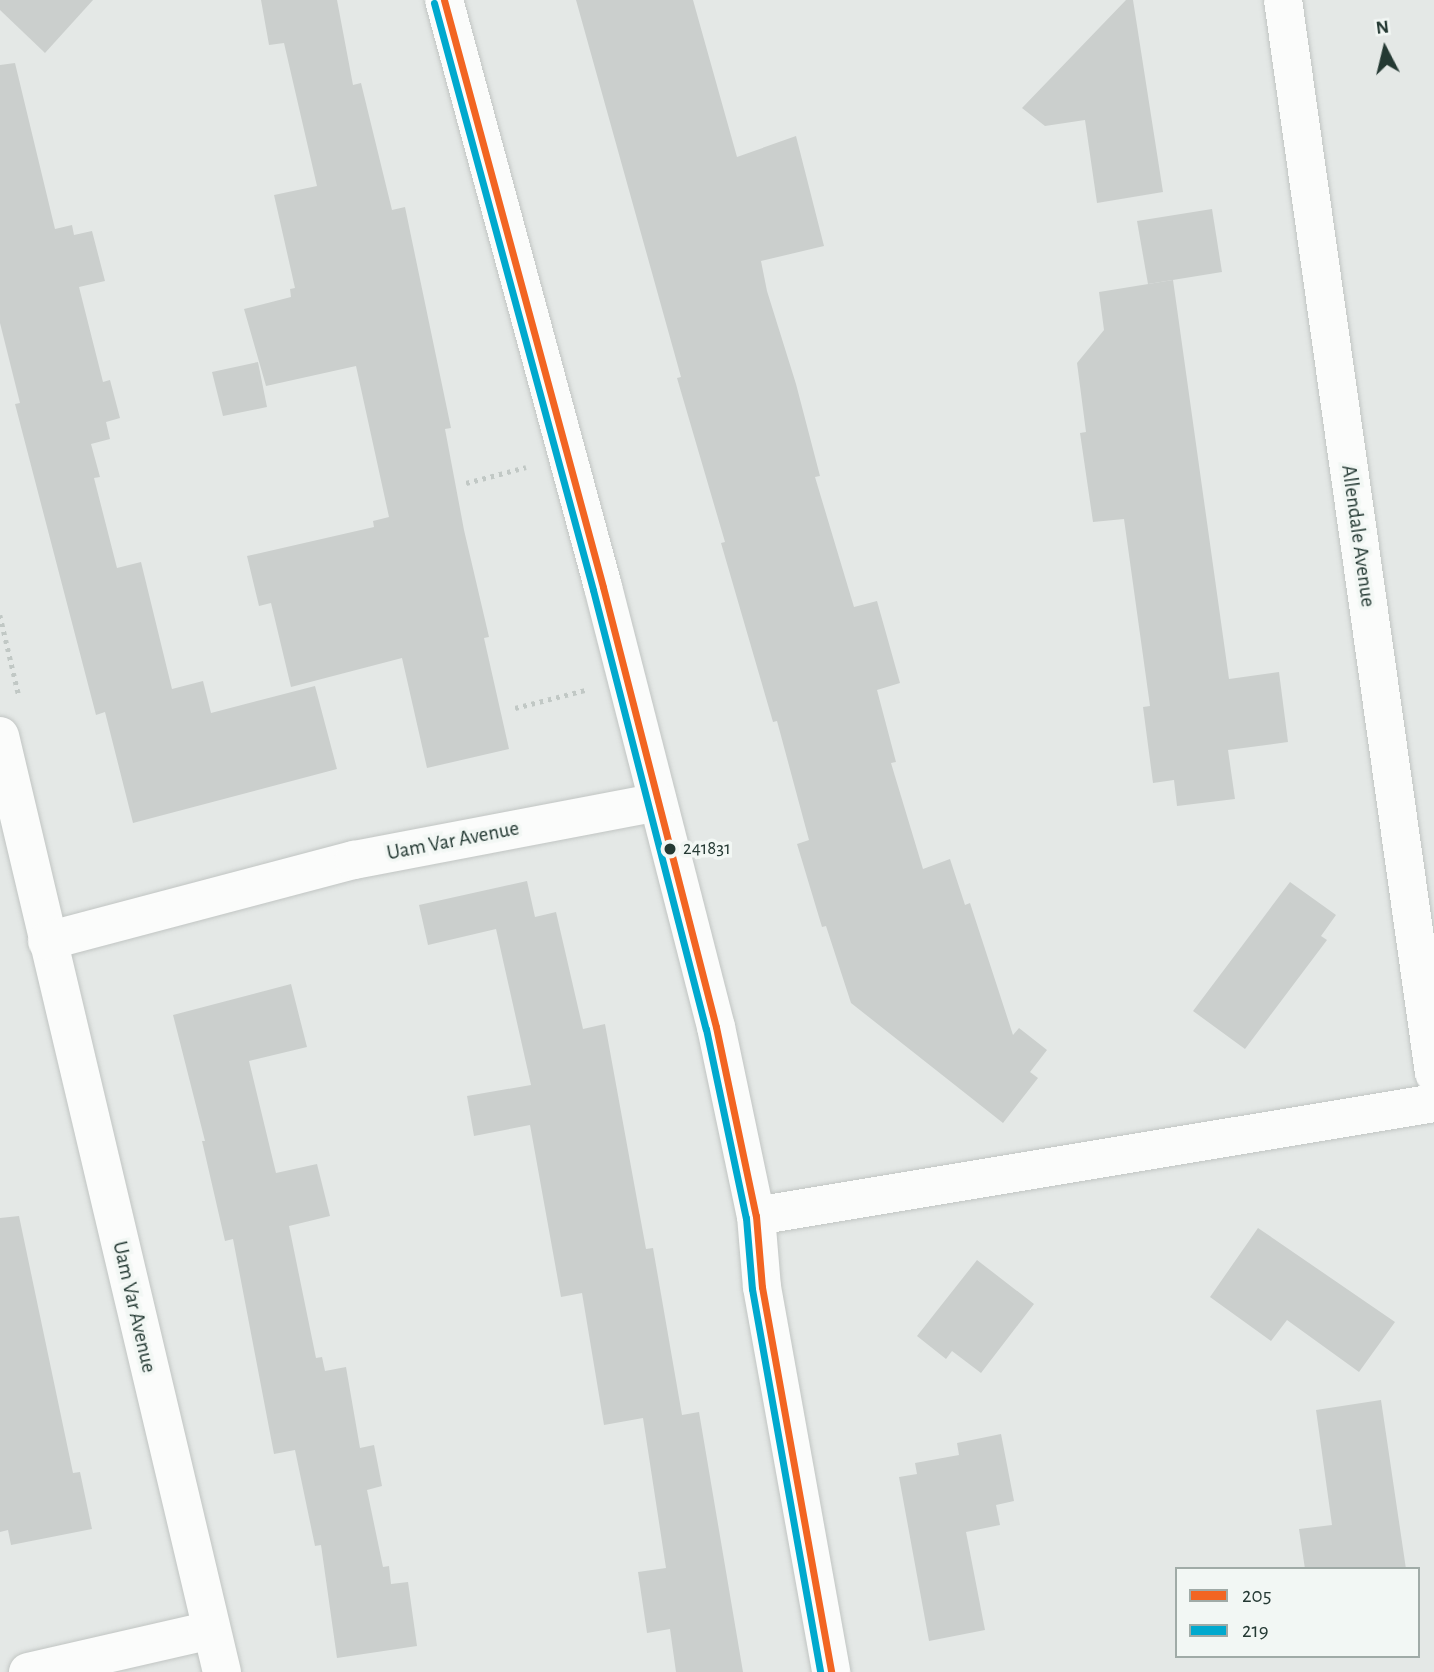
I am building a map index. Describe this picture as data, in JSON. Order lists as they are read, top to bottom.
{
  "streets": {
    "street": ["Allendale Avenue", "Uam Var Avenue"]
  },
  "places": ["241831"],
  "lines": ["transit line 205", "transit line 219"],
  "legend": ["205", "219"],
  "north": "top"
}
